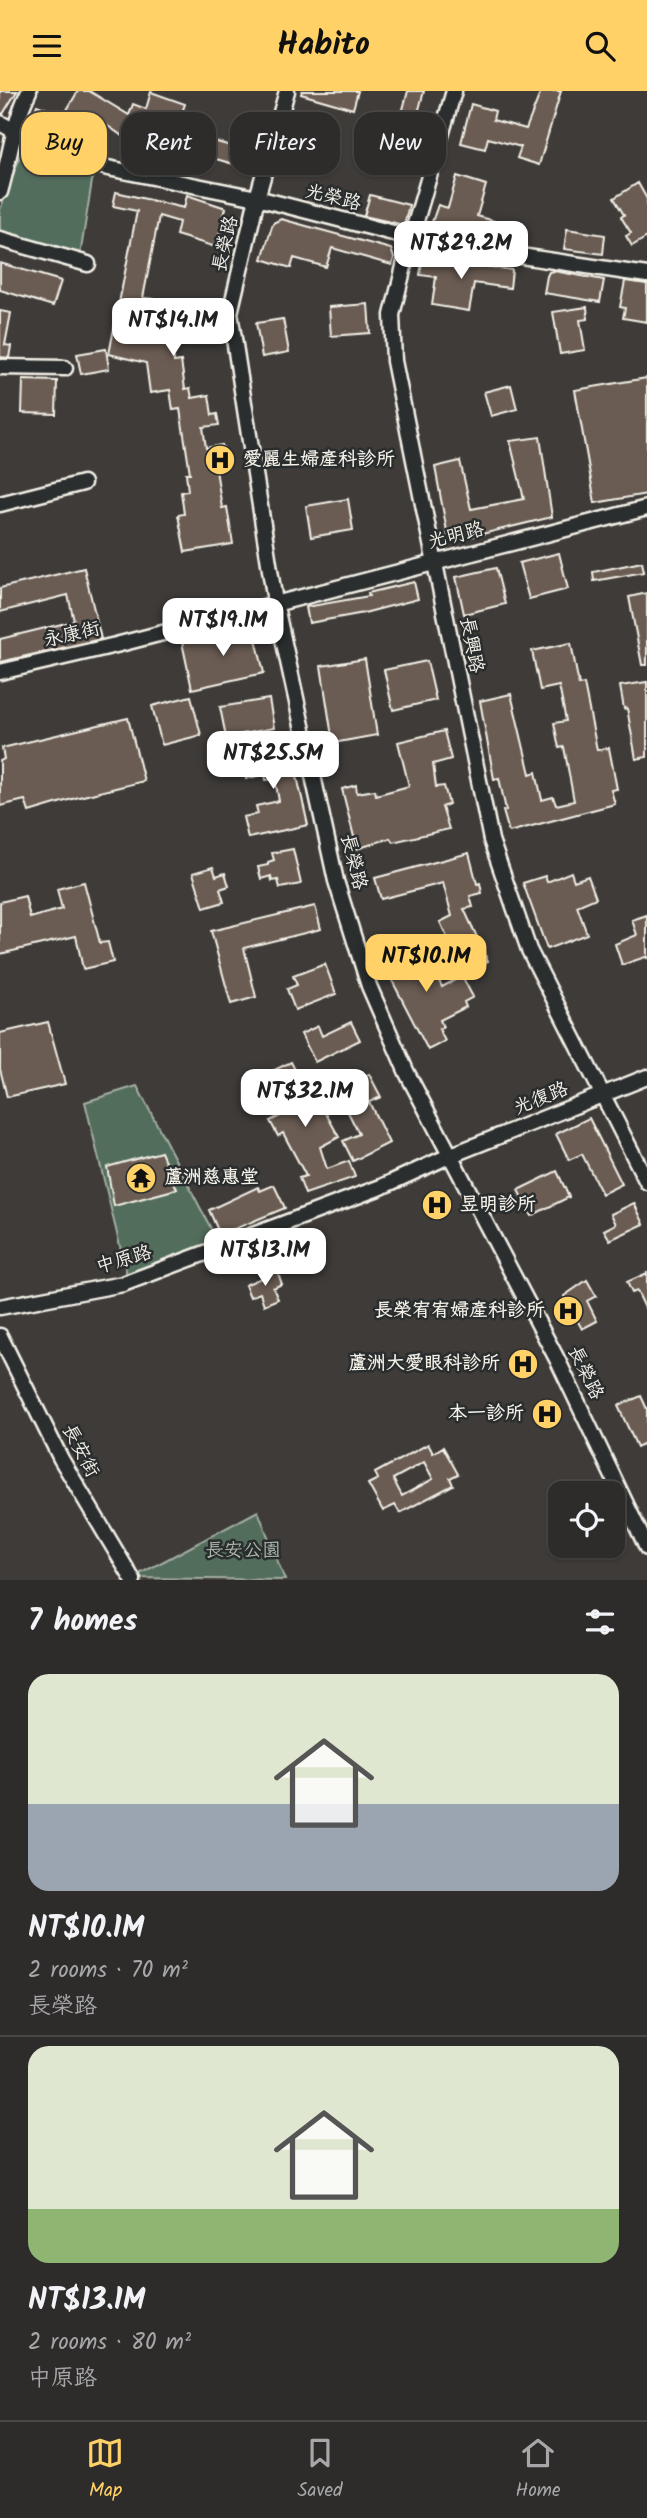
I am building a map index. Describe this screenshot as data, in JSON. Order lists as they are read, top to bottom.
{
  "streets": {
    "street": [
      "光榮路",
      "長榮路",
      "光明路",
      "永康街",
      "長興路",
      "光復路",
      "中原路",
      "長安街"
    ]
  },
  "crossings": [
    ["光榮路", "長榮路"],
    ["光榮路", "長興路"],
    ["長榮路", "光明路"],
    ["長榮路", "永康街"],
    ["長榮路", "光復路"],
    ["長榮路", "中原路"],
    ["光明路", "永康街"],
    ["光明路", "長興路"],
    ["長興路", "光復路"],
    ["光復路", "中原路"]
  ],
  "parks": ["長安公園"],
  "places": {
    "hospital": [
      "愛麗生婦產科診所",
      "昱明診所",
      "長榮宥宥婦產科診所",
      "蘆洲大愛眼科診所",
      "本一診所"
    ],
    "temple": ["蘆洲慈惠堂"]
  },
  "page": {
    "header": "Habito",
    "chip": [
      "Buy",
      "Rent",
      "Filters",
      "New"
    ],
    "price": [
      "NT$29.2M",
      "NT$14.1M",
      "NT$19.1M",
      "NT$25.5M",
      "NT$10.1M",
      "NT$32.1M",
      "NT$13.1M"
    ],
    "heading": "7 homes",
    "list": [
      {
        "name": "NT$10.1M",
        "note": "2 rooms · 70 m² · 長榮路"
      },
      {
        "name": "NT$13.1M",
        "note": "2 rooms · 80 m² · 中原路"
      }
    ],
    "tabs": ["Map", "Saved", "Home"]
  }
}
